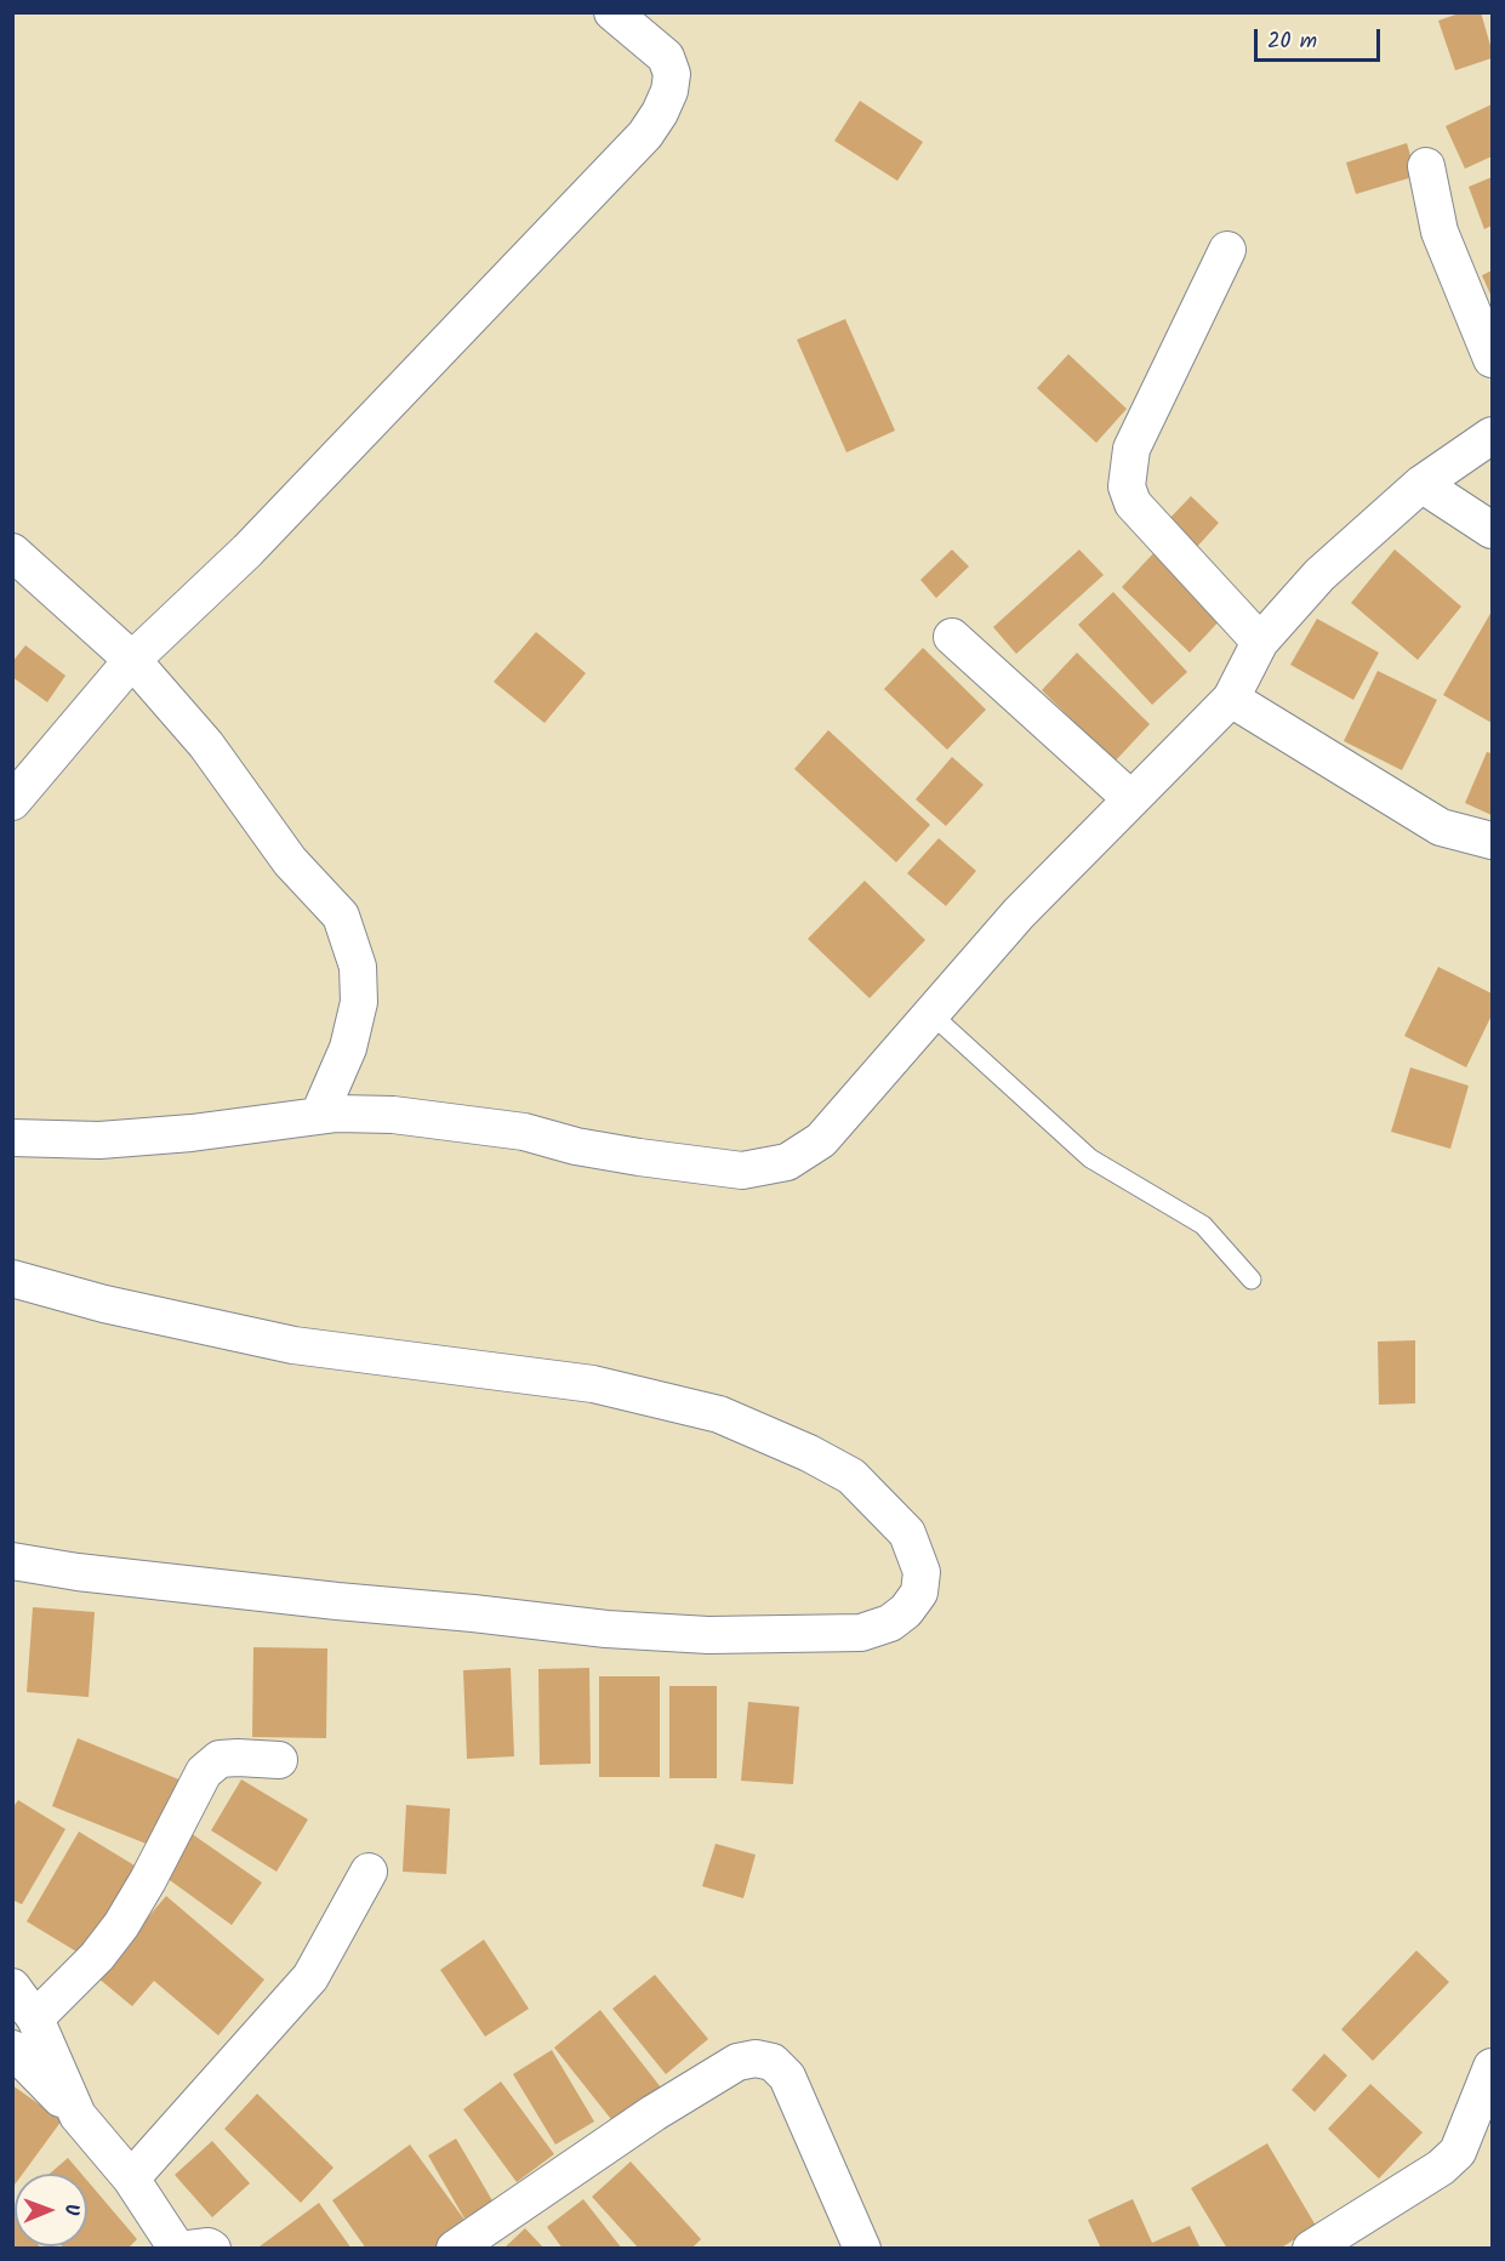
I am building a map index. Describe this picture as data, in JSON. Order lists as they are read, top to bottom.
{
  "scale_bar": "20 m",
  "north": "right"
}
